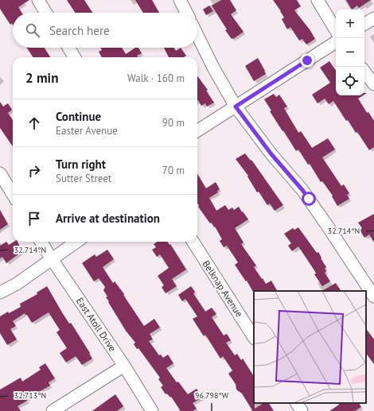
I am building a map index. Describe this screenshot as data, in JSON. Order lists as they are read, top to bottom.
{
  "streets": {
    "street": ["Belknap Avenue", "East Atoll Drive"]
  },
  "page": {
    "map_buttons": ["+", "−"],
    "search": "Search here",
    "heading": ["2 min", "Walk · 160 m"],
    "list": [
      ["Continue", "Easter Avenue", "90 m"],
      ["Turn right", "Sutter Street", "70 m"],
      "Arrive at destination"
    ]
  },
  "coordinates": ["32.714°N", "96.798°W", "32.713°N"]
}
